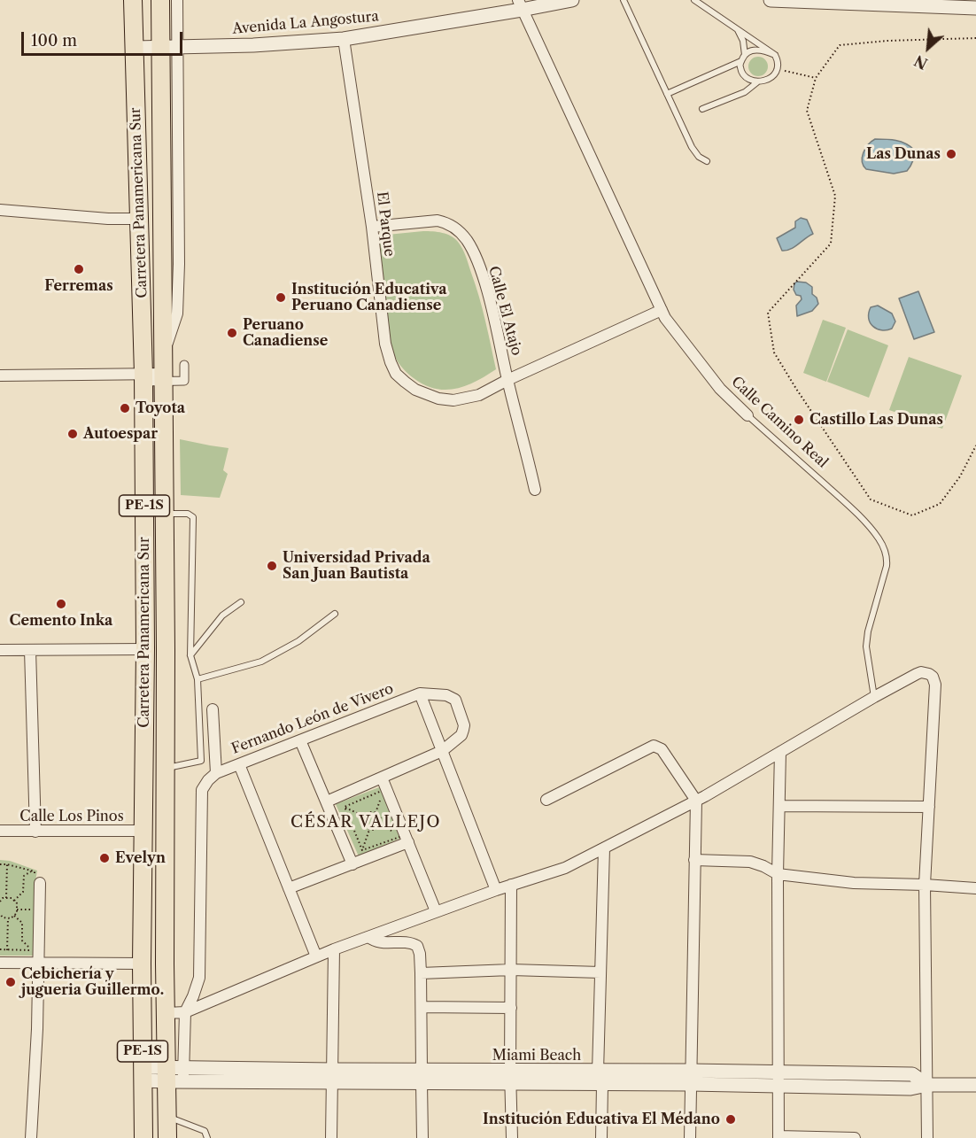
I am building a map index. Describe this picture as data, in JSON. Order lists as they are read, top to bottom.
{
  "streets": {
    "highway": ["Carretera Panamericana Sur", "PE-1S"],
    "street": [
      "Avenida La Angostura",
      "El Parque",
      "Calle El Atajo",
      "Calle Camino Real",
      "Fernando León de Vivero",
      "Calle Los Pinos",
      "Miami Beach"
    ]
  },
  "crossings": [
    ["Avenida La Angostura", "Carretera Panamericana Sur"],
    ["Avenida La Angostura", "El Parque"],
    ["Avenida La Angostura", "Calle Camino Real"],
    ["Carretera Panamericana Sur", "Calle Los Pinos"],
    ["Carretera Panamericana Sur", "Miami Beach"],
    ["El Parque", "Calle El Atajo"],
    ["El Parque", "Calle Camino Real"]
  ],
  "districts": ["CÉSAR VALLEJO"],
  "places": [
    "Las Dunas",
    "Ferremas",
    "Institución Educativa Peruano Canadiense",
    "Peruano Canadiense",
    "Toyota",
    "Castillo Las Dunas",
    "Autoespar",
    "Universidad Privada San Juan Bautista",
    "Cemento Inka",
    "Evelyn",
    "Cebichería y jugueria Guillermo.",
    "Institución Educativa El Médano"
  ],
  "scale_bar": "100 m",
  "north": "bottom left"
}
